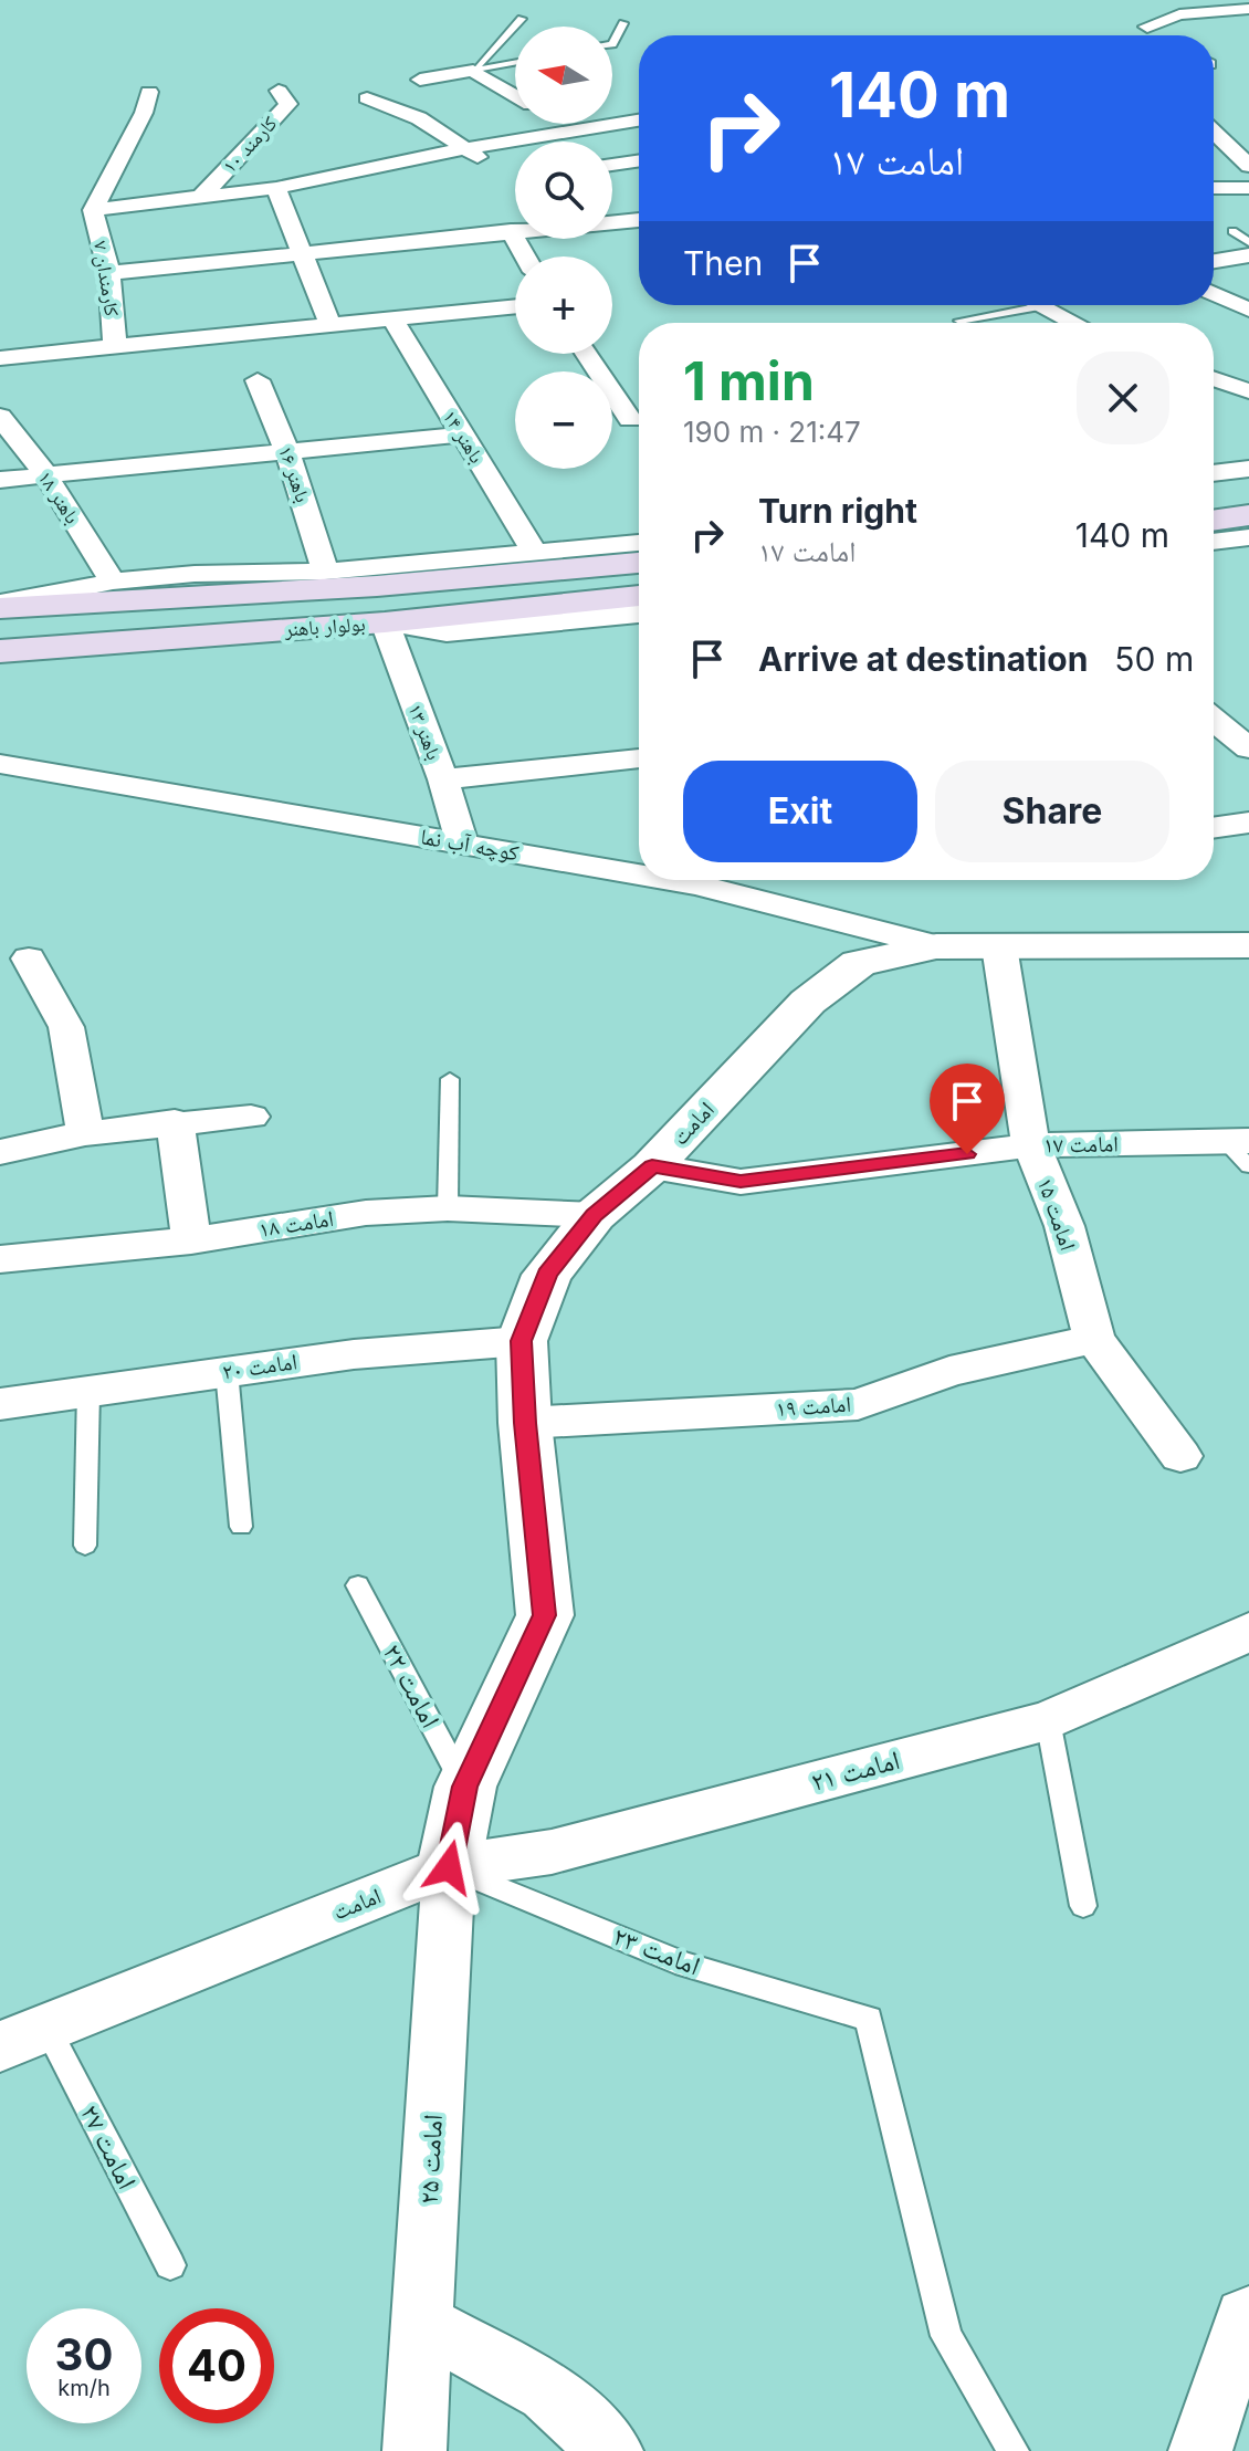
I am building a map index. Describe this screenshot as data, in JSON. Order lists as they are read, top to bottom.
{
  "streets": {
    "main road": ["بولوار باهنر"],
    "street": [
      "کارمند ۱۰",
      "کارمندان ۷",
      "باهنر ۱۴",
      "باهنر ۱۶",
      "باهنر ۱۸",
      "باهنر ۱۳",
      "کوچه آب نما",
      "امامت",
      "امامت ۱۷",
      "امامت ۱۵",
      "امامت ۱۸",
      "امامت ۲۰",
      "امامت ۱۹",
      "امامت ۲۱",
      "امامت ۲۵"
    ],
    "lane": ["امامت ۲۲", "امامت ۲۳", "امامت ۲۷"]
  },
  "crossings": [
    ["بولوار باهنر", "باهنر ۱۳"],
    ["باهنر ۱۳", "کوچه آب نما"],
    ["کوچه آب نما", "امامت"],
    ["امامت", "امامت ۱۷"],
    ["امامت", "امامت ۱۵"],
    ["امامت", "امامت ۱۸"],
    ["امامت", "امامت ۲۰"],
    ["امامت", "امامت ۱۹"],
    ["امامت", "امامت ۲۲"],
    ["امامت", "امامت ۲۱"],
    ["امامت", "امامت ۲۳"],
    ["امامت", "امامت ۲۷"],
    ["امامت", "امامت ۲۵"],
    ["امامت ۱۷", "امامت ۱۵"],
    ["امامت ۱۵", "امامت ۱۹"],
    ["امامت ۲۱", "امامت ۲۳"],
    ["امامت ۲۱", "امامت ۲۵"],
    ["امامت ۲۳", "امامت ۲۵"]
  ],
  "north": "left",
  "page": {
    "map_buttons": ["+", "−"],
    "turn": ["140 m", "امامت ۱۷"],
    "then": "Then",
    "heading": ["1 min", "190 m · 21:47"],
    "list": [
      {
        "name": "Turn right",
        "note": "امامت ۱۷",
        "value": "140 m"
      },
      {
        "name": "Arrive at destination",
        "value": "50 m"
      }
    ],
    "buttons": ["Exit", "Share"],
    "speed": "30 km/h",
    "limit": "40"
  }
}
